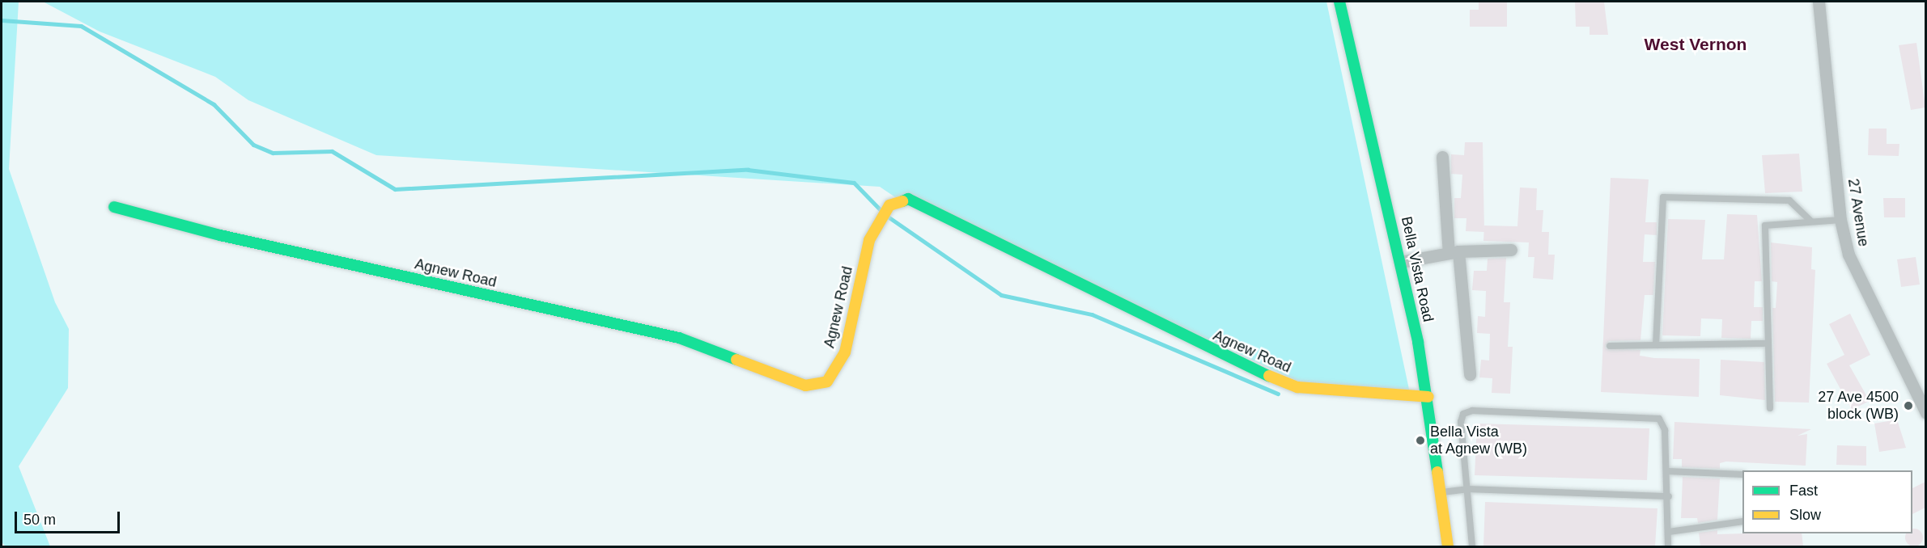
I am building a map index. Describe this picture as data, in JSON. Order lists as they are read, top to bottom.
{
  "streets": {
    "street": ["27 Avenue", "Bella Vista Road", "Agnew Road"]
  },
  "crossings": [
    ["Bella Vista Road", "Agnew Road"]
  ],
  "districts": ["West Vernon"],
  "places": ["27 Ave 4500 block (WB)", "Bella Vista at Agnew (WB)"],
  "legend": ["Fast", "Slow"],
  "scale_bar": "50 m"
}
